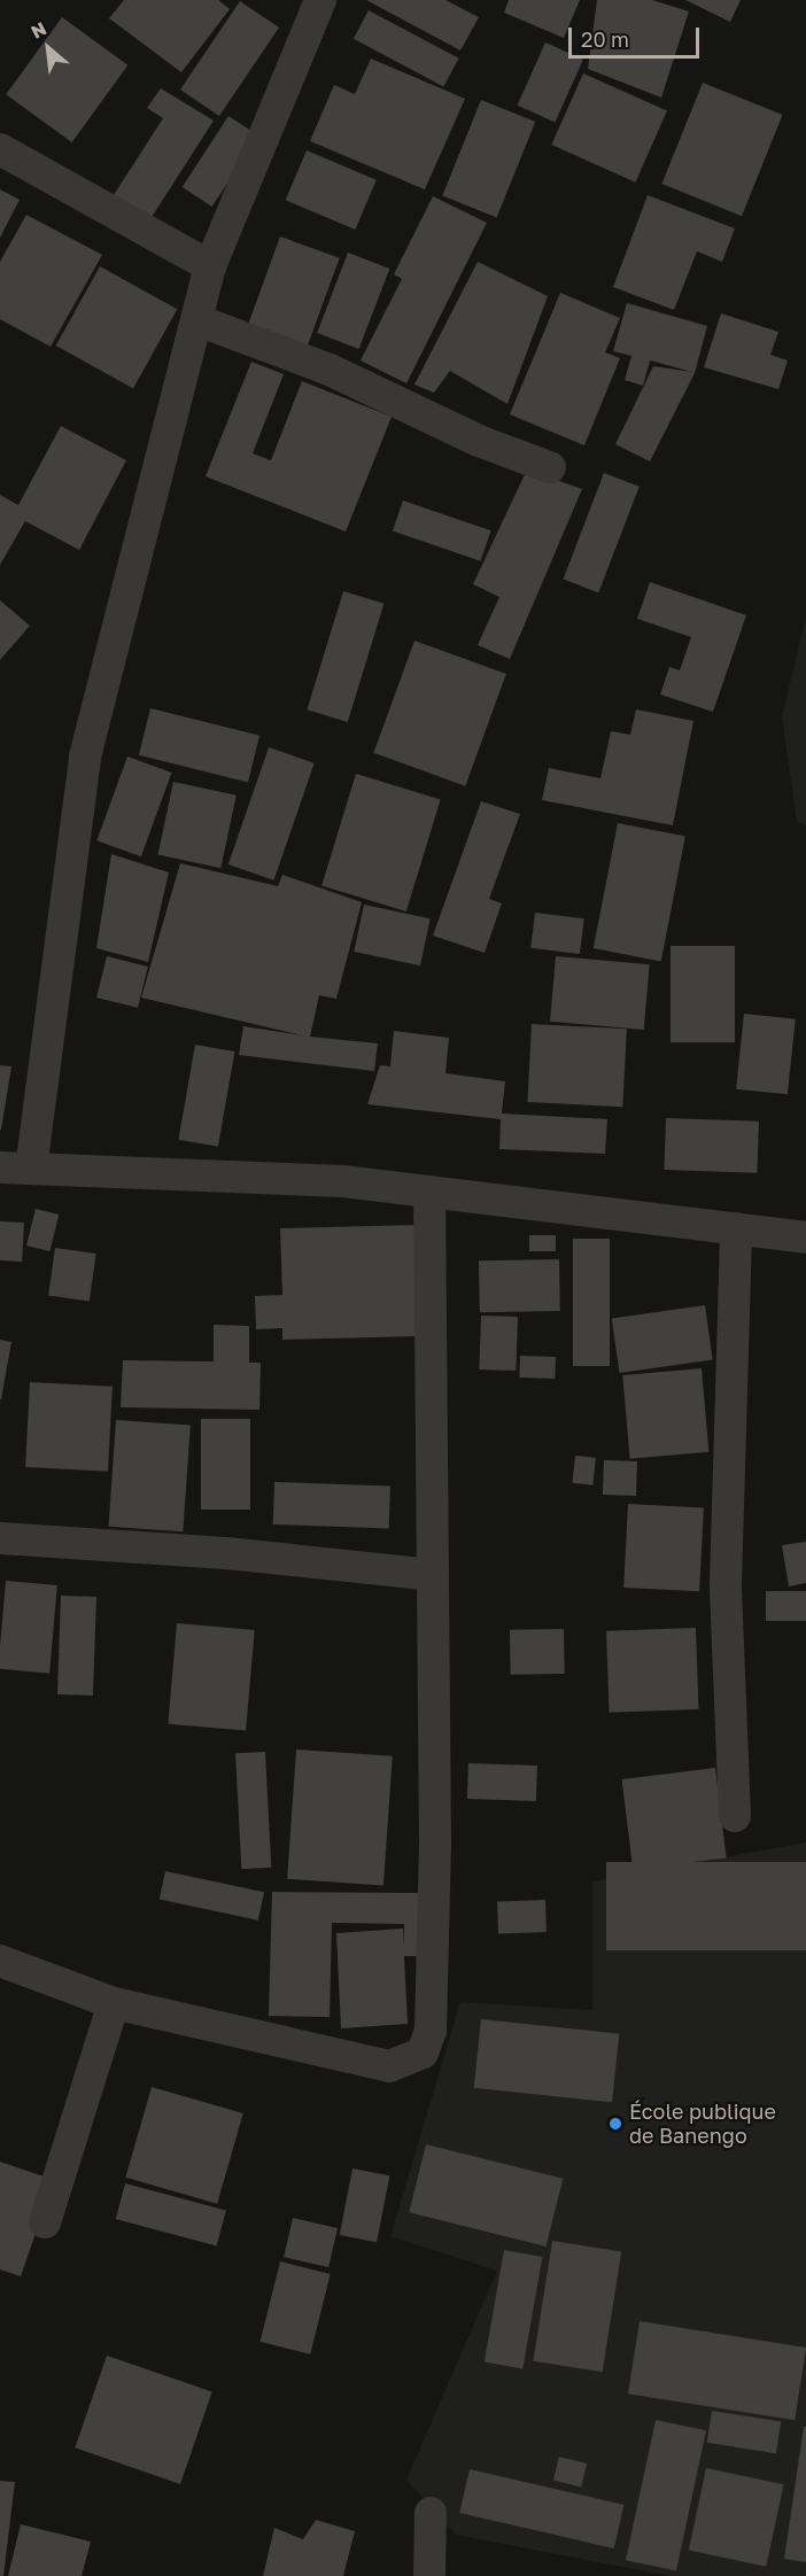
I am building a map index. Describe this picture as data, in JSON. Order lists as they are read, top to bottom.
{
  "places": ["École publique de Banengo"],
  "scale_bar": "20 m",
  "north": "top left"
}
